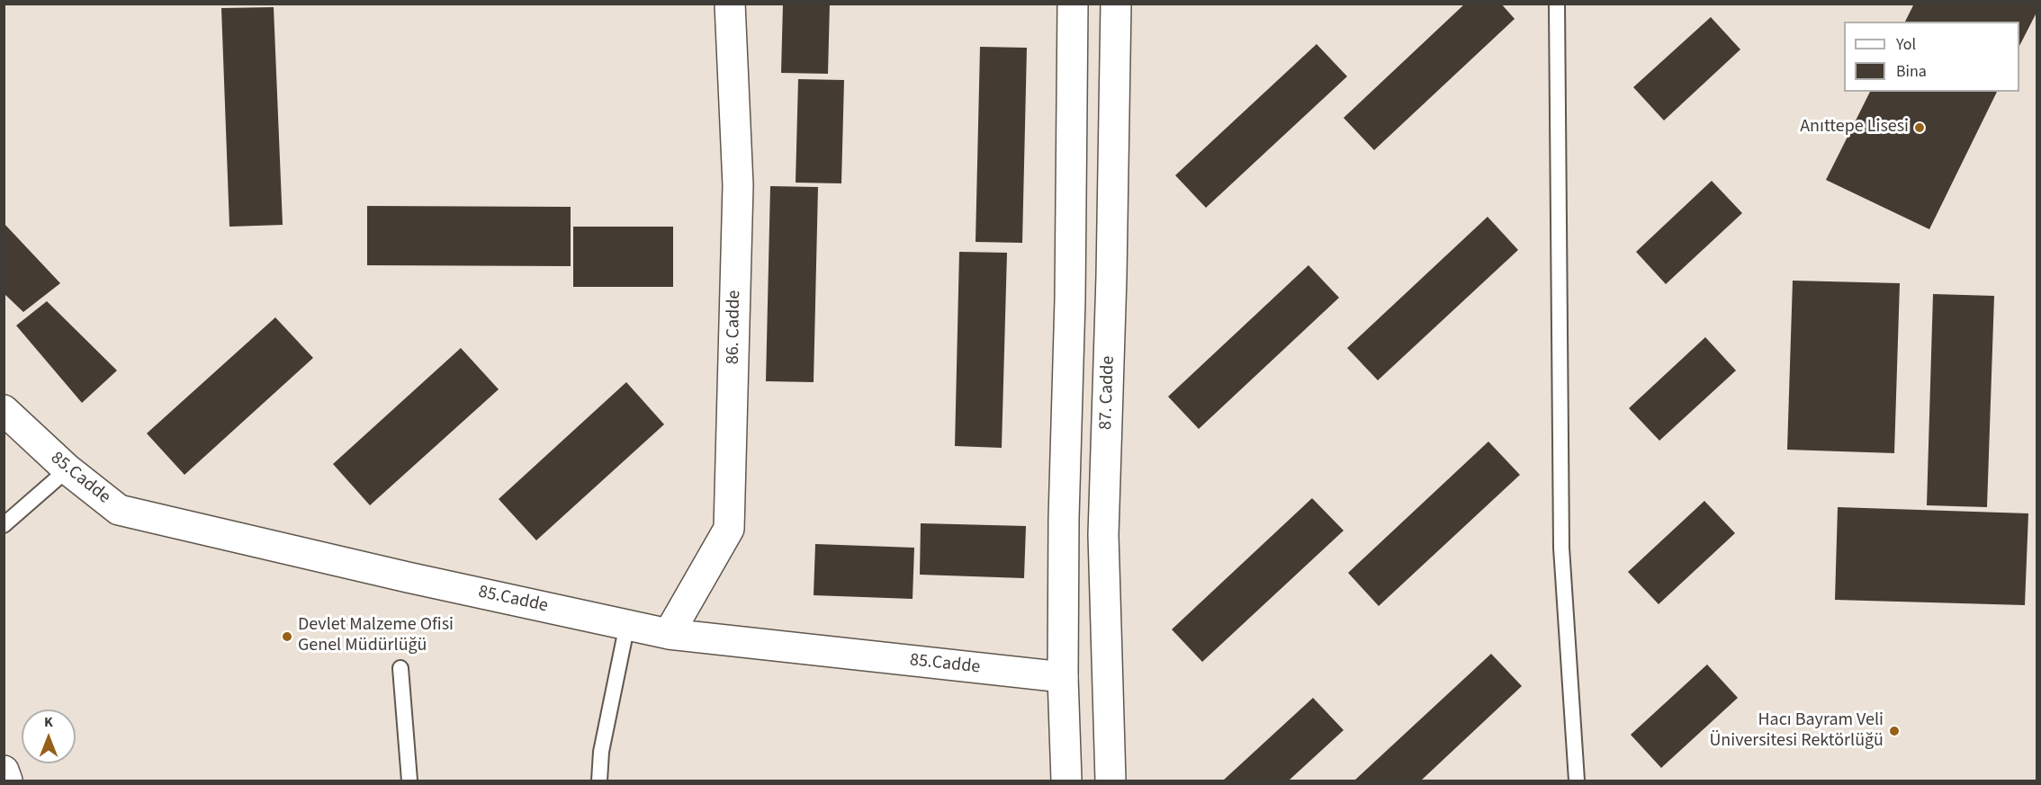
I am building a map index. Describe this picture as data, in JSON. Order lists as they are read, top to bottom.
{
  "streets": {
    "street": ["86. Cadde", "87. Cadde", "85.Cadde"]
  },
  "crossings": [
    ["86. Cadde", "85.Cadde"]
  ],
  "places": ["Anıttepe Lisesi", "Devlet Malzeme Ofisi Genel Müdürlüğü", "Hacı Bayram Veli Üniversitesi Rektörlüğü"],
  "legend": ["Yol", "Bina"],
  "north": "top"
}
